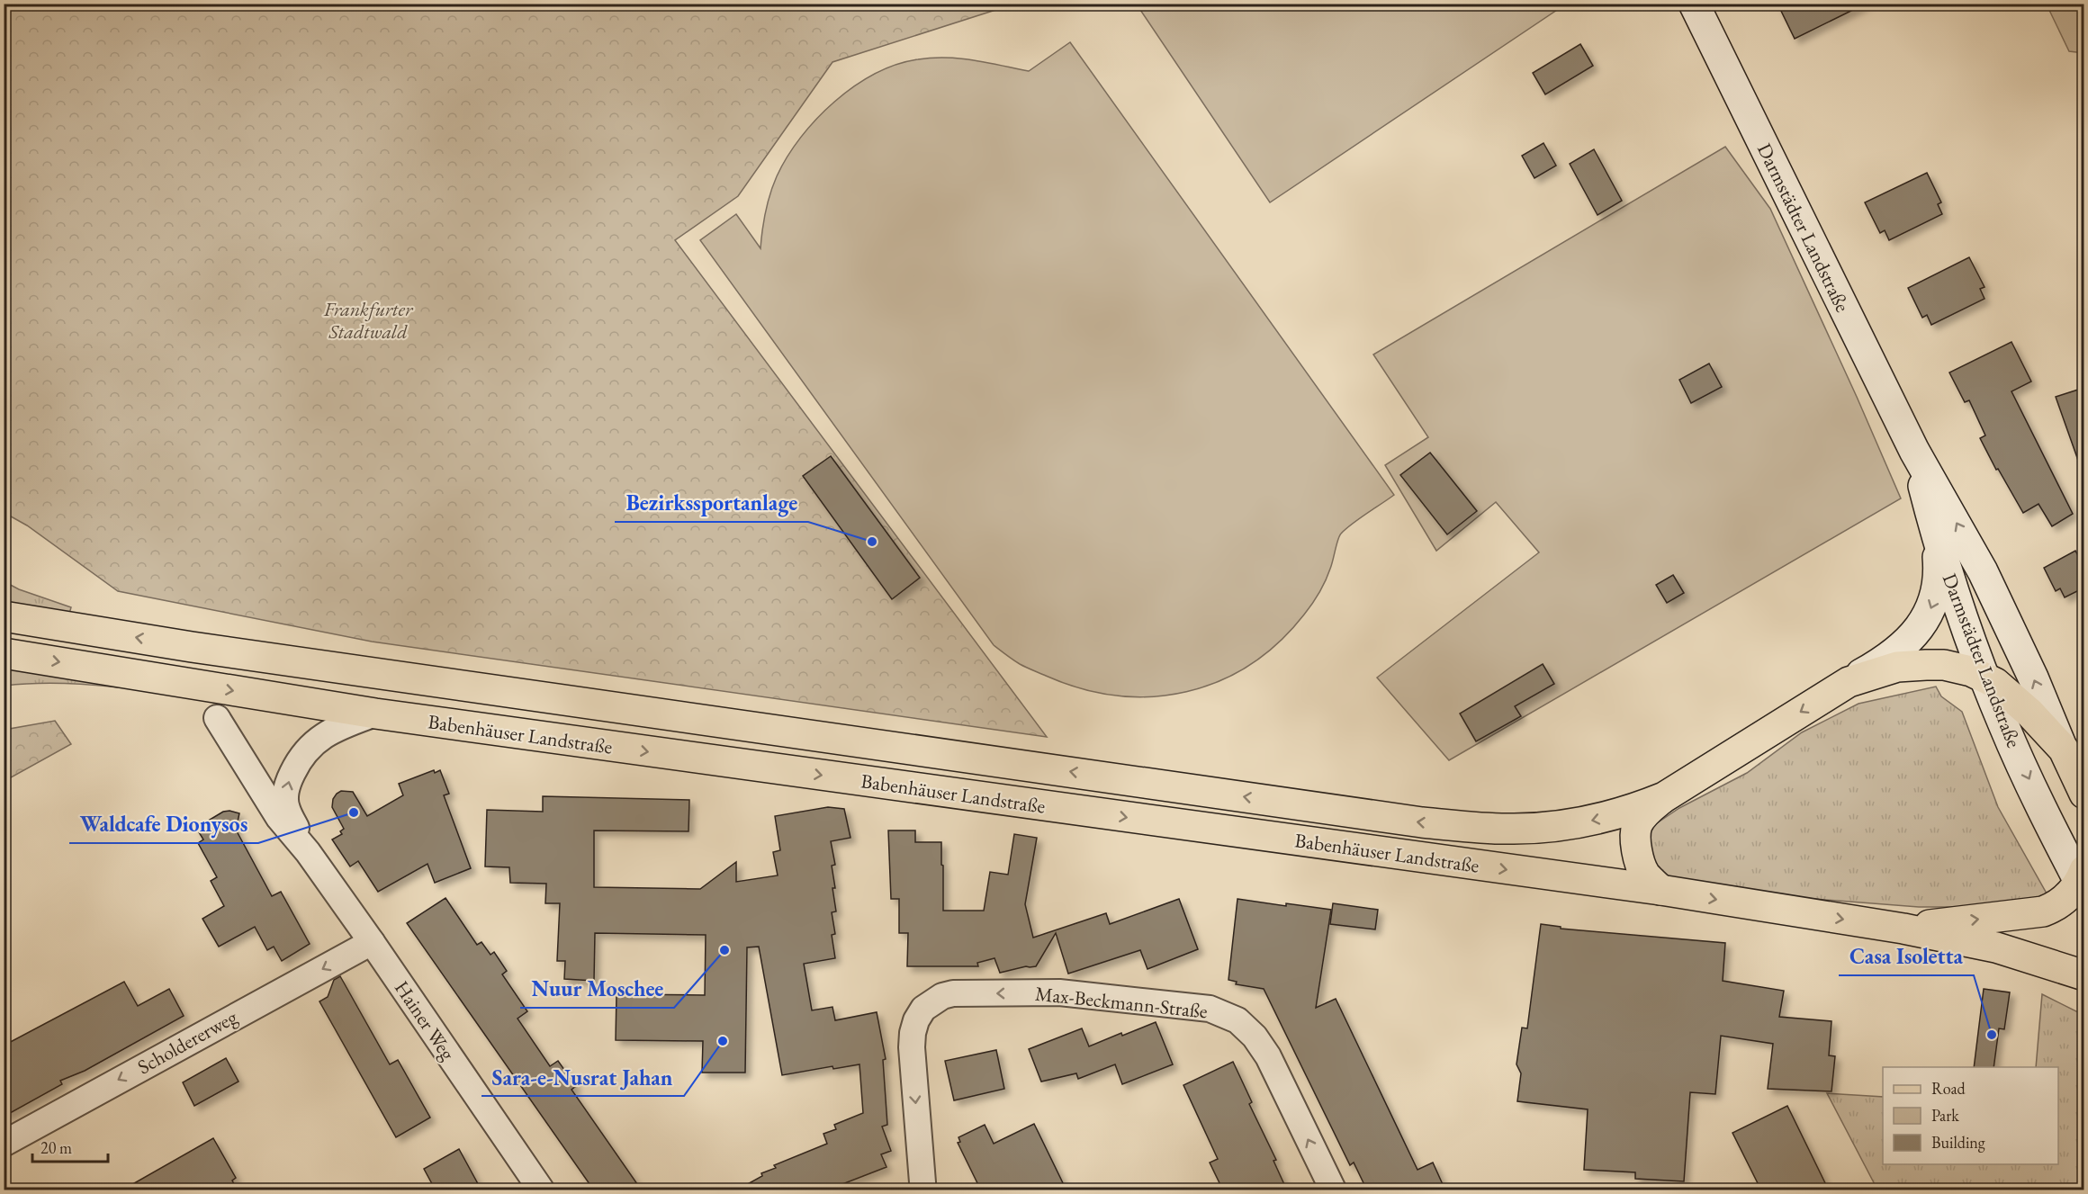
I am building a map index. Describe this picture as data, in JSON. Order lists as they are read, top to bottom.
{
  "streets": {
    "main road": ["Darmstädter Landstraße", "Babenhäuser Landstraße"],
    "street": ["Max-Beckmann-Straße", "Hainer Weg", "Scholdererweg"]
  },
  "crossings": [
    ["Darmstädter Landstraße", "Babenhäuser Landstraße"],
    ["Babenhäuser Landstraße", "Hainer Weg"],
    ["Hainer Weg", "Scholdererweg"]
  ],
  "one_way": ["Scholdererweg"],
  "parks": ["Frankfurter Stadtwald"],
  "places": [
    "Bezirkssportanlage",
    "Waldcafe Dionysos",
    "Nuur Moschee",
    "Casa Isoletta",
    "Sara-e-Nusrat Jahan"
  ],
  "legend": ["Road", "Park", "Building"],
  "scale_bar": "20 m"
}
